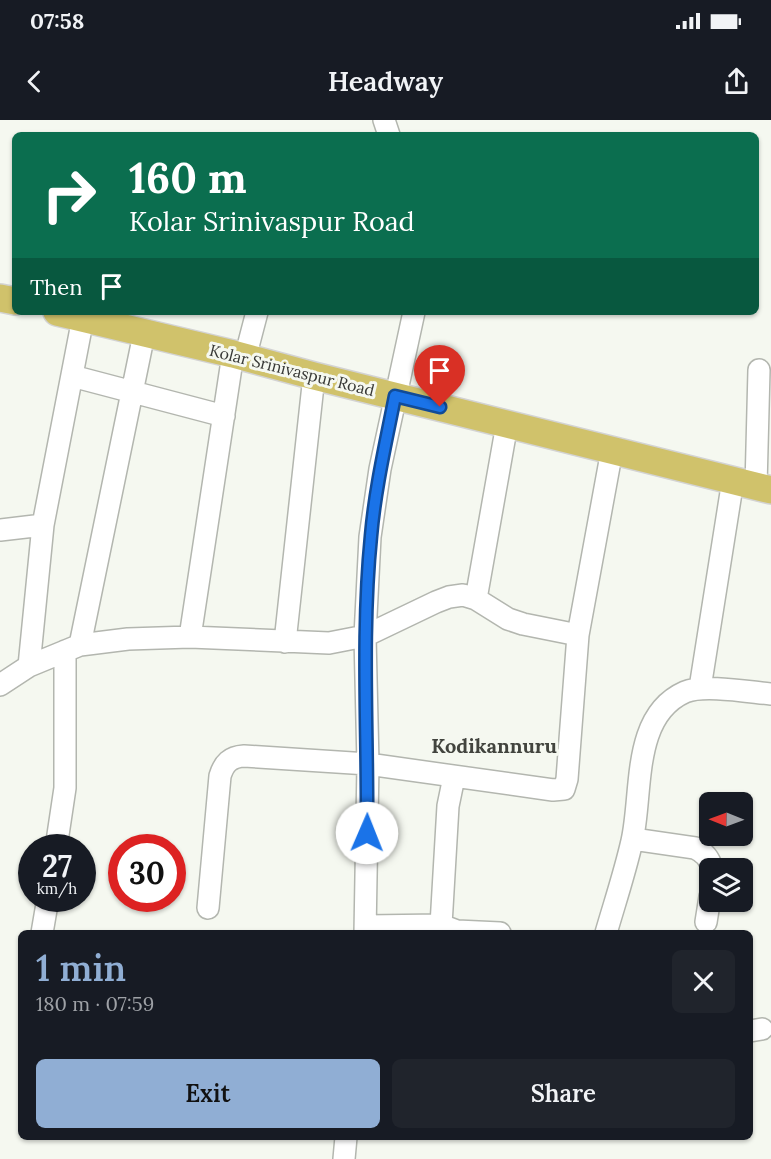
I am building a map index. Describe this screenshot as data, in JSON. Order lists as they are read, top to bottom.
{
  "streets": {
    "main road": ["Kolar Srinivaspur Road"]
  },
  "districts": ["Kodikannuru"],
  "north": "left",
  "page": {
    "status": "07:58",
    "header": "Headway",
    "turn": ["160 m", "Kolar Srinivaspur Road"],
    "then": "Then",
    "speed": "27 km/h",
    "limit": "30",
    "heading": ["1 min", "180 m · 07:59"],
    "buttons": ["Exit", "Share"]
  }
}
